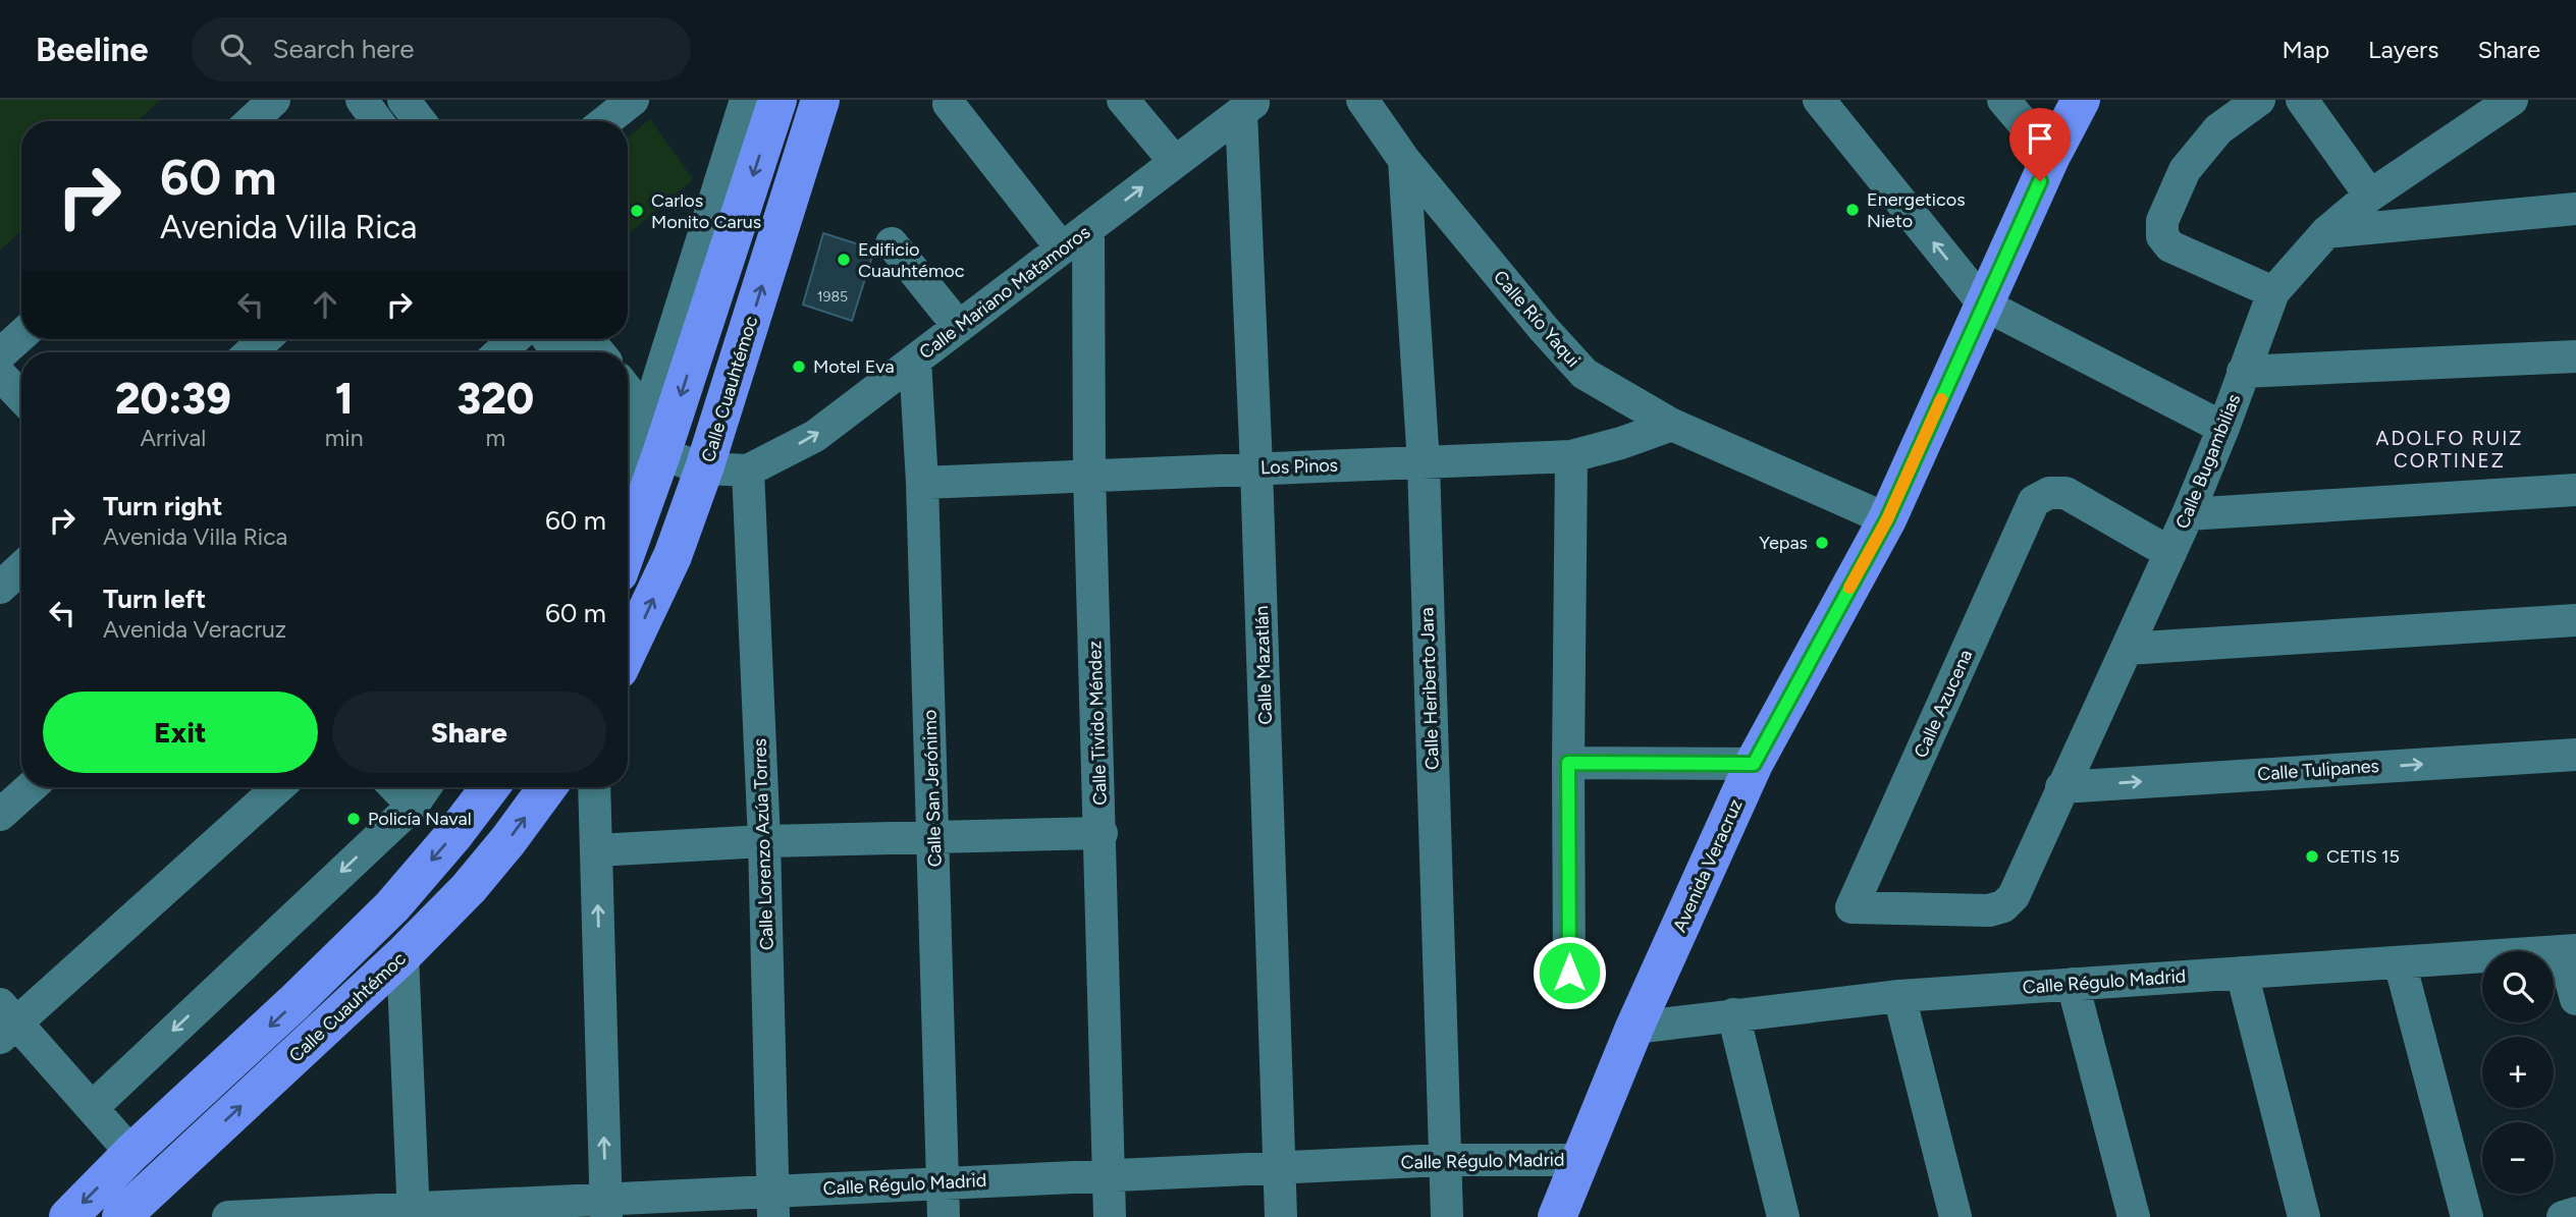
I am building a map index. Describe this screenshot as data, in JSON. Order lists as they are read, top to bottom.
{
  "streets": {
    "main road": ["Calle Cuauhtémoc", "Avenida Veracruz"],
    "street": [
      "Calle Mariano Matamoros",
      "Calle Río Yaqui",
      "Calle Bugambilias",
      "Los Pinos",
      "Calle Mazatlán",
      "Calle Heriberto Jara",
      "Calle Azucena",
      "Calle Tivido Méndez",
      "Calle Tulipanes",
      "Calle San Jerónimo",
      "Calle Lorenzo Azúa Torres",
      "Calle Régulo Madrid"
    ]
  },
  "crossings": [
    ["Calle Mariano Matamoros", "Calle Cuauhtémoc"],
    ["Calle Mariano Matamoros", "Calle Mazatlán"],
    ["Calle Mariano Matamoros", "Calle Tivido Méndez"],
    ["Calle Mariano Matamoros", "Calle San Jerónimo"],
    ["Calle Mariano Matamoros", "Calle Lorenzo Azúa Torres"],
    ["Calle Río Yaqui", "Los Pinos"],
    ["Calle Río Yaqui", "Calle Heriberto Jara"],
    ["Calle Río Yaqui", "Avenida Veracruz"],
    ["Calle Bugambilias", "Calle Azucena"],
    ["Calle Bugambilias", "Calle Tulipanes"],
    ["Los Pinos", "Calle Mazatlán"],
    ["Los Pinos", "Calle Heriberto Jara"],
    ["Los Pinos", "Calle Tivido Méndez"],
    ["Los Pinos", "Calle San Jerónimo"],
    ["Calle Mazatlán", "Calle Régulo Madrid"],
    ["Calle Heriberto Jara", "Calle Régulo Madrid"],
    ["Calle Tivido Méndez", "Calle Régulo Madrid"],
    ["Calle San Jerónimo", "Calle Régulo Madrid"],
    ["Calle Lorenzo Azúa Torres", "Calle Régulo Madrid"],
    ["Avenida Veracruz", "Calle Régulo Madrid"]
  ],
  "one_way": ["Calle Mariano Matamoros"],
  "districts": ["ADOLFO RUIZ CORTINEZ"],
  "places": [
    "Energeticos Nieto",
    "Carlos Monito Carus",
    "Edificio Cuauhtémoc",
    "Motel Eva",
    "Yepas",
    "Policía Naval",
    "CETIS 15"
  ],
  "house_numbers": ["1985"],
  "page": {
    "header": "Beeline",
    "search": "Search here",
    "nav": ["Map", "Layers", "Share"],
    "turn": ["60 m", "Avenida Villa Rica"],
    "eta": [
      "20:39",
      "Arrival",
      "1",
      "min",
      "320",
      "m"
    ],
    "list": [
      {
        "name": "Turn right",
        "note": "Avenida Villa Rica",
        "value": "60 m"
      },
      {
        "name": "Turn left",
        "note": "Avenida Veracruz",
        "value": "60 m"
      }
    ],
    "buttons": ["Exit", "Share"],
    "map_buttons": ["+", "−"]
  }
}
